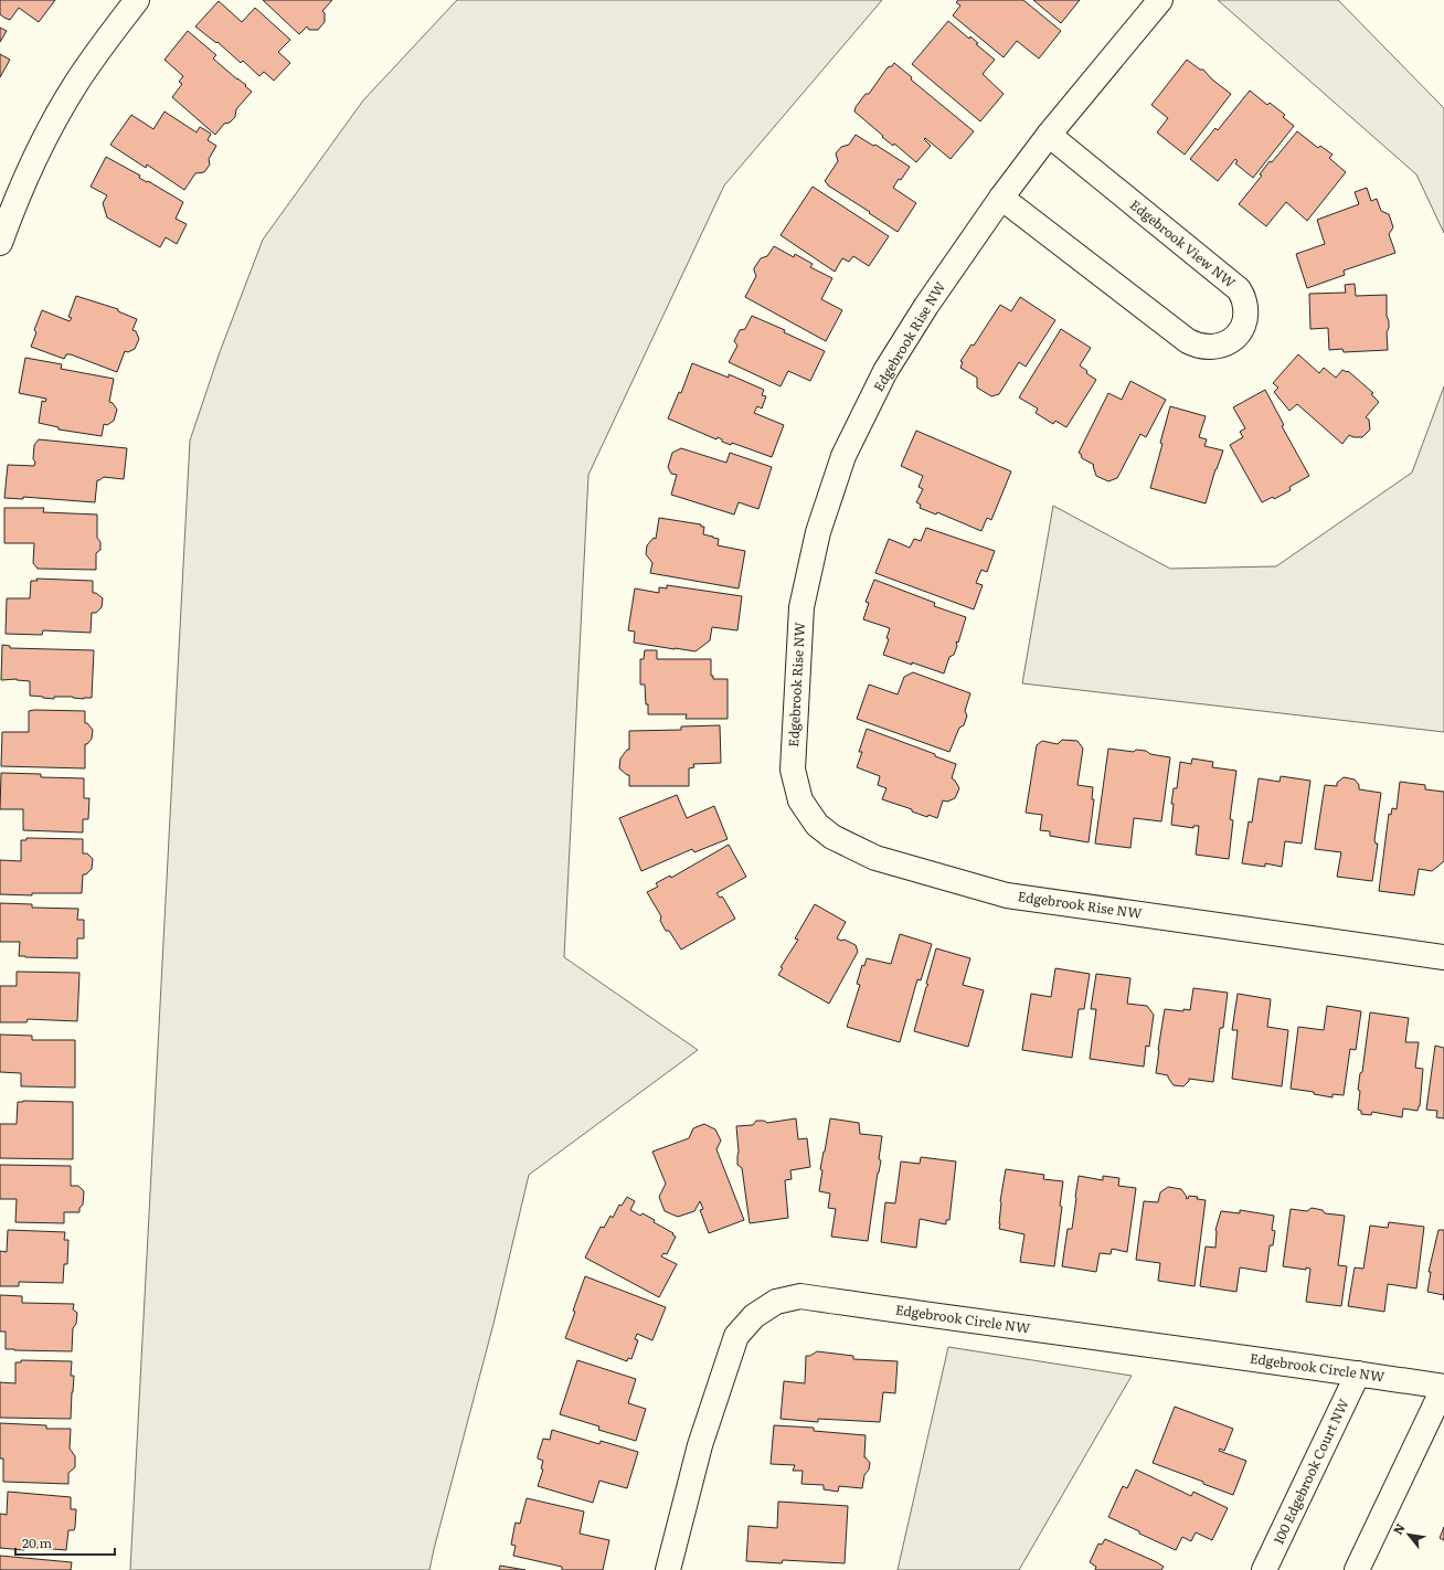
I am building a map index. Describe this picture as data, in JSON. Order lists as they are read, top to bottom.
{
  "streets": {
    "street": [
      "Edgebrook View NW",
      "Edgebrook Rise NW",
      "Edgebrook Circle NW",
      "100 Edgebrook Court NW"
    ]
  },
  "crossings": [
    ["Edgebrook View NW", "Edgebrook Rise NW"],
    ["Edgebrook Circle NW", "100 Edgebrook Court NW"]
  ],
  "scale_bar": "20 m",
  "north": "top left"
}
